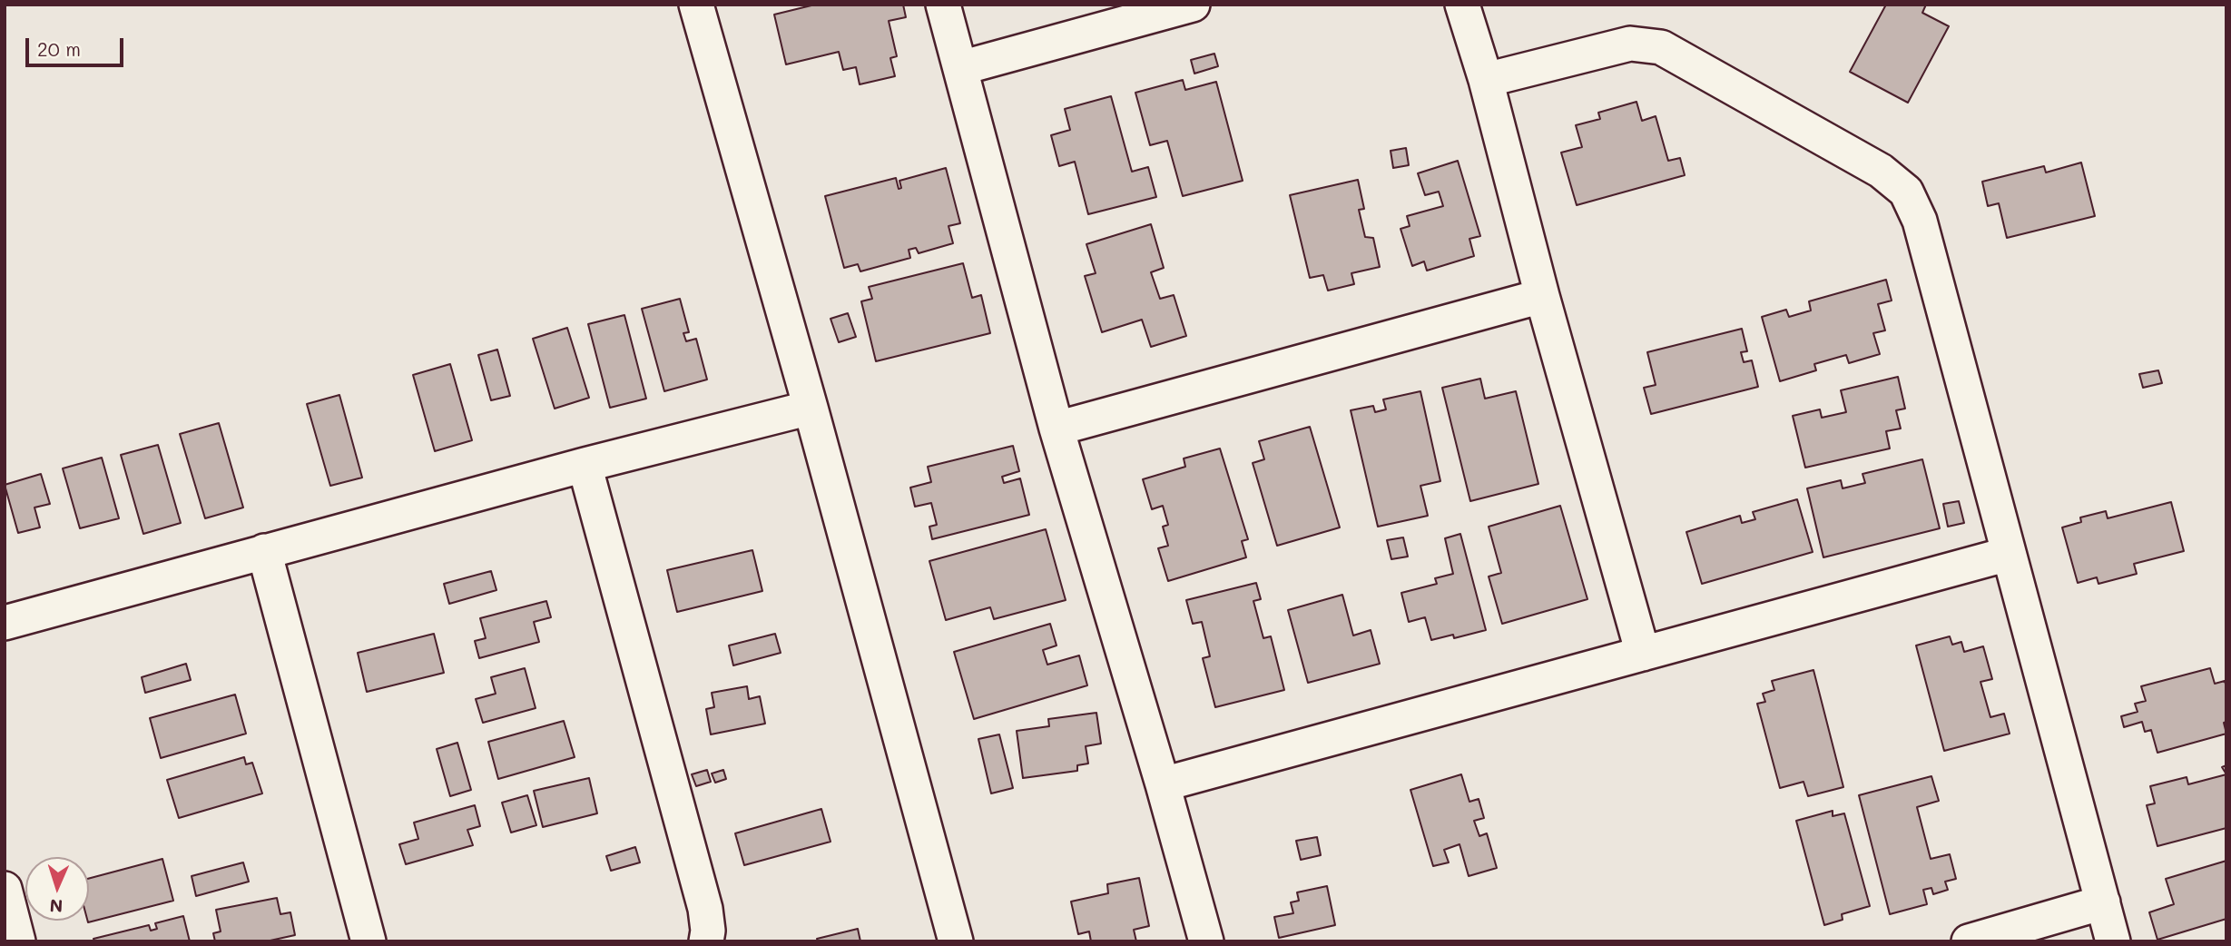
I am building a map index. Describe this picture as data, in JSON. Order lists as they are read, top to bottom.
{
  "scale_bar": "20 m",
  "north": "bottom"
}
